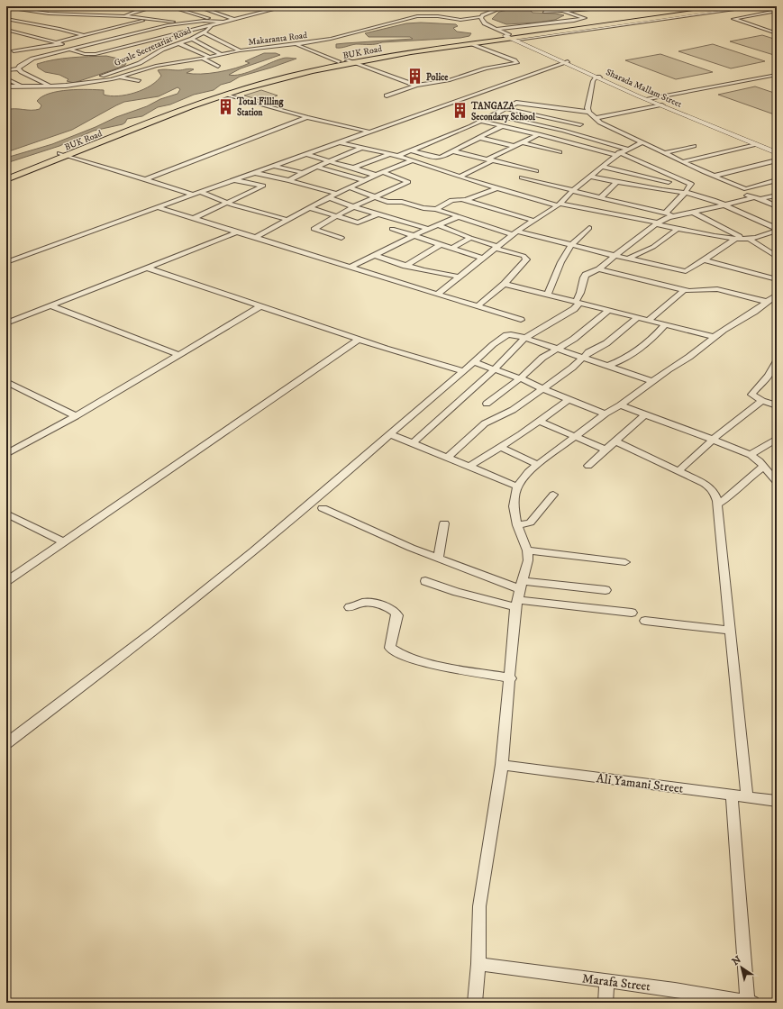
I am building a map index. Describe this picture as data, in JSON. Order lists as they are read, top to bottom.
{
  "streets": {
    "main road": ["BUK Road"],
    "street": [
      "Makaranta Road",
      "Gwale Secretariat Road",
      "Sharada Mallam Street",
      "Ali Yamani Street",
      "Marafa Street"
    ]
  },
  "crossings": [
    ["Makaranta Road", "Gwale Secretariat Road"],
    ["BUK Road", "Sharada Mallam Street"]
  ],
  "places": {
    "building": ["Police", "Total Filling Station", "TANGAZA Secondary School"]
  },
  "north": "top left"
}
